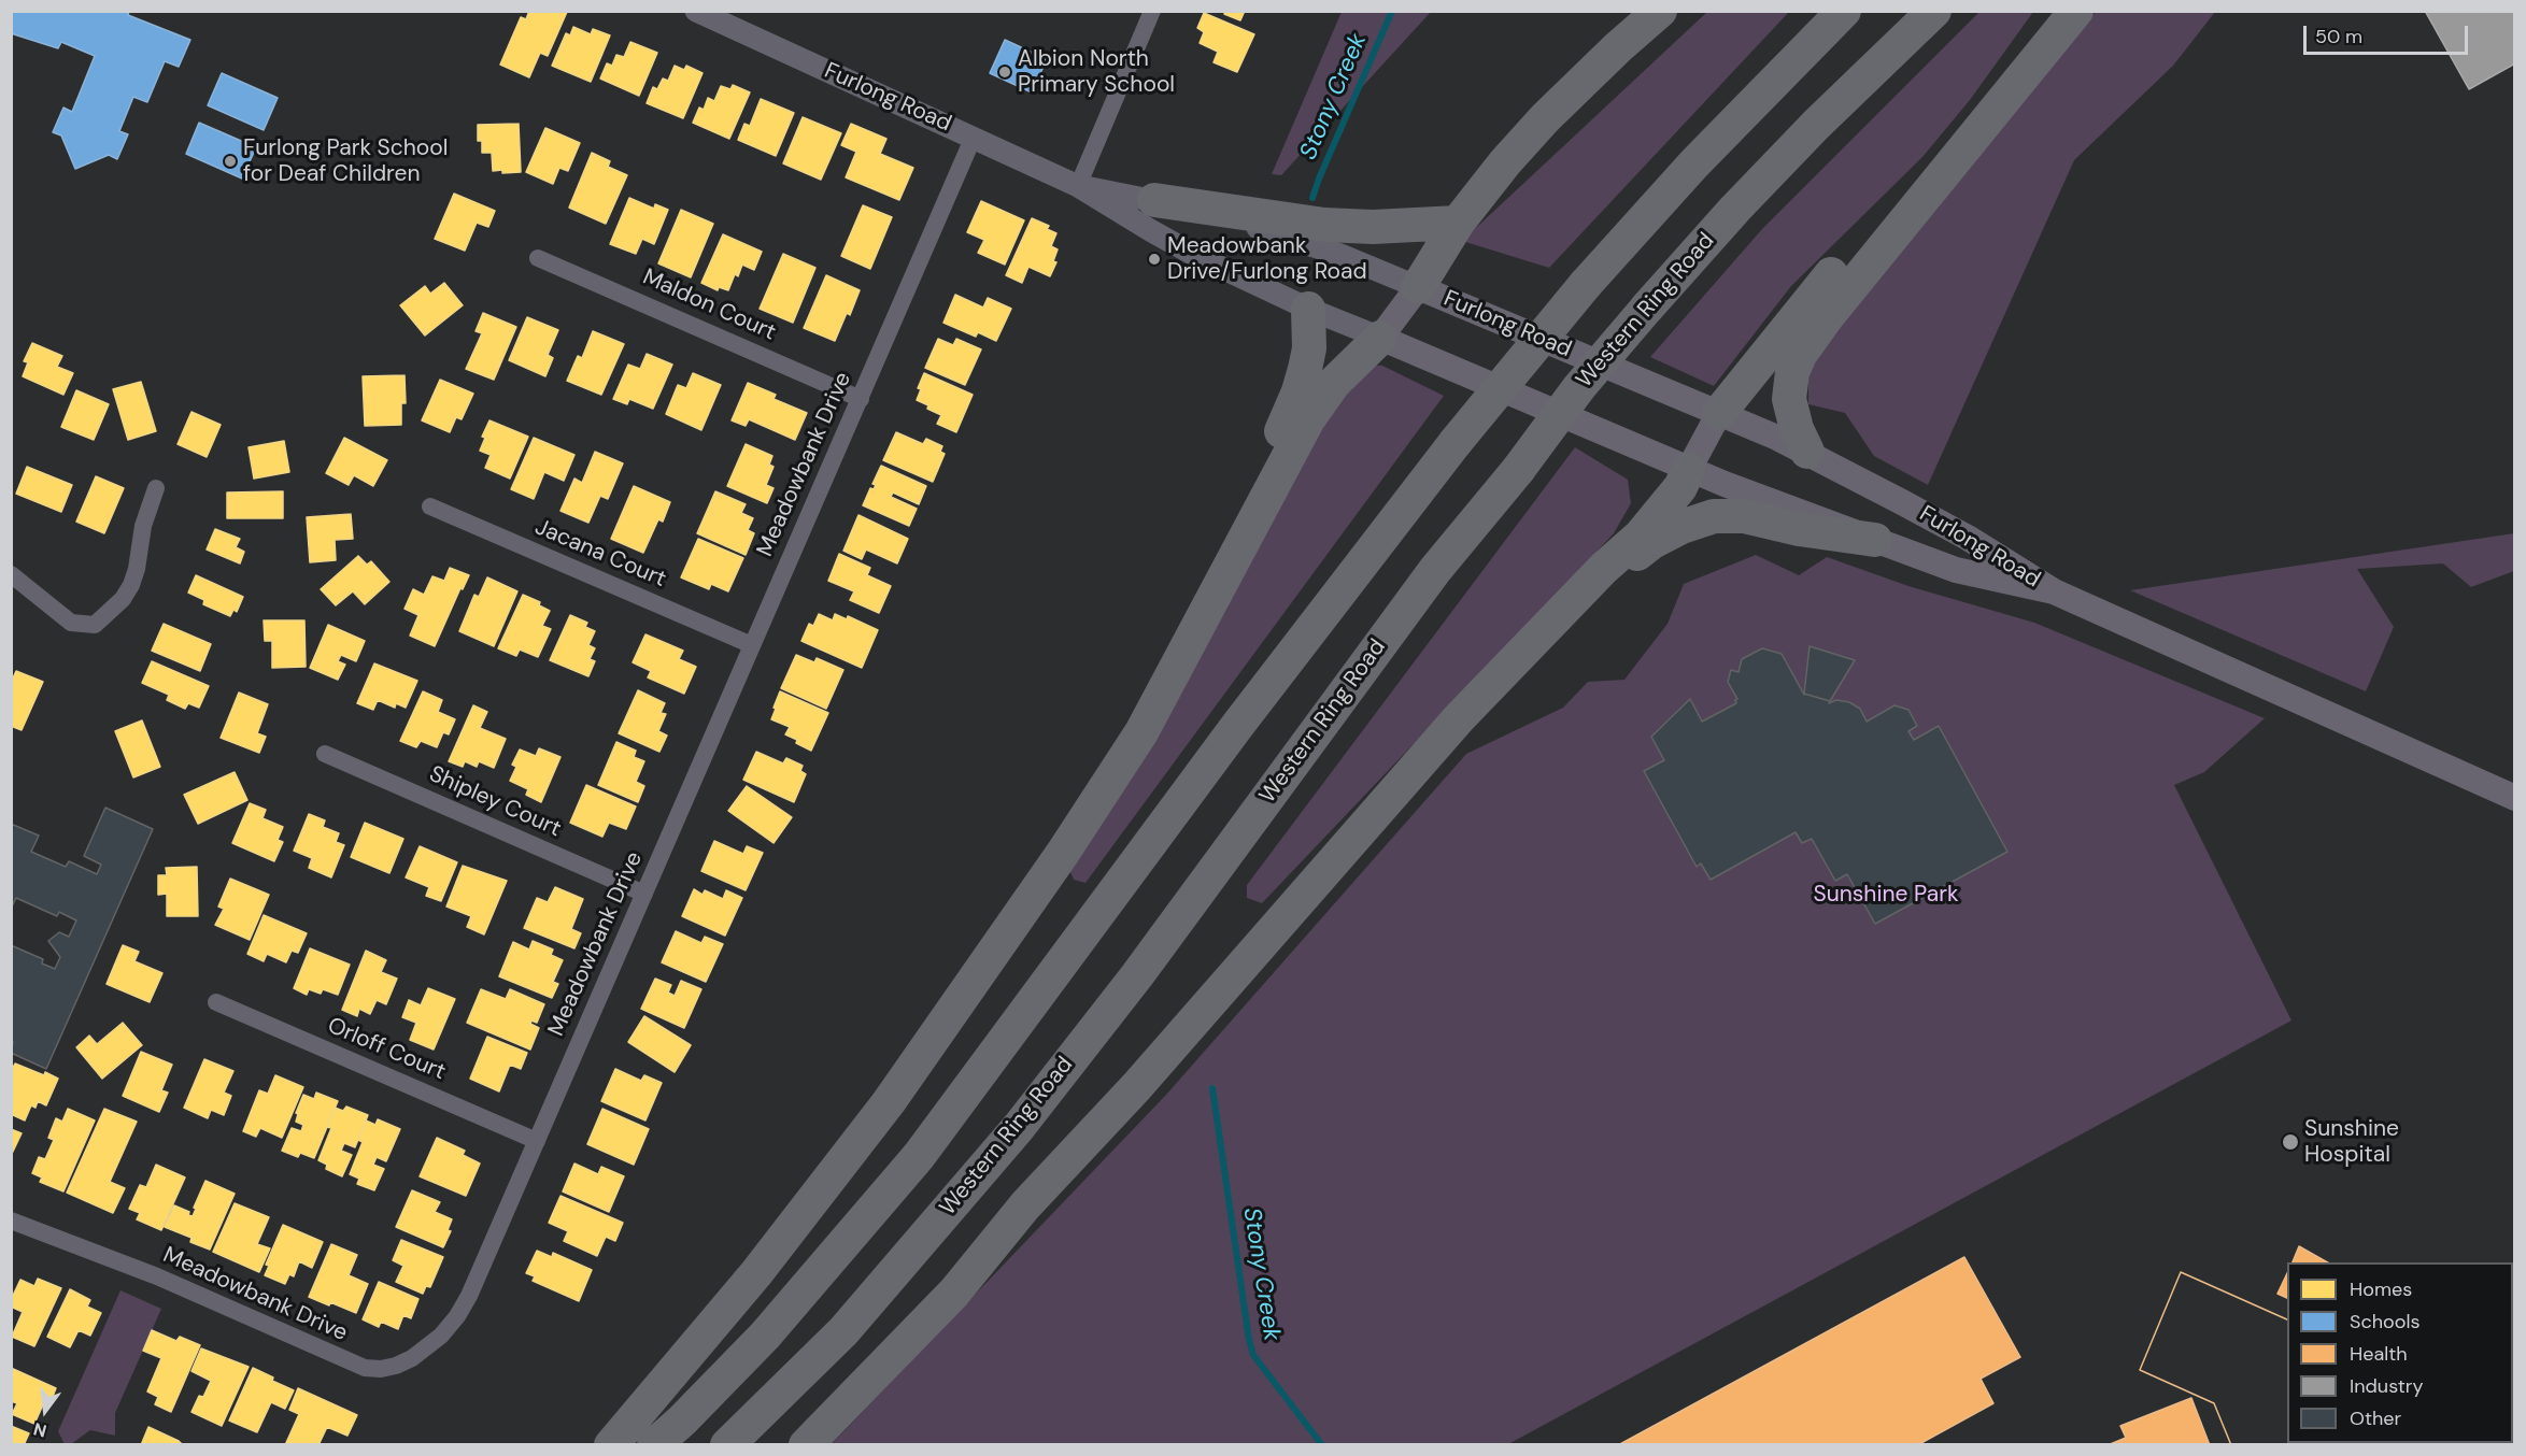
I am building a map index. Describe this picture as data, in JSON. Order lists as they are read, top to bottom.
{
  "streets": {
    "highway": ["Western Ring Road"],
    "main road": ["Furlong Road"],
    "street": [
      "Maldon Court",
      "Meadowbank Drive",
      "Jacana Court",
      "Shipley Court",
      "Orloff Court"
    ]
  },
  "crossings": [
    ["Furlong Road", "Meadowbank Drive"],
    ["Maldon Court", "Meadowbank Drive"],
    ["Meadowbank Drive", "Jacana Court"],
    ["Meadowbank Drive", "Shipley Court"],
    ["Meadowbank Drive", "Orloff Court"]
  ],
  "water": ["Stony Creek"],
  "parks": ["Sunshine Park"],
  "places": [
    "Albion North Primary School",
    "Furlong Park School for Deaf Children",
    "Meadowbank Drive/Furlong Road",
    "Sunshine Hospital"
  ],
  "legend": [
    "Homes",
    "Schools",
    "Health",
    "Industry",
    "Other"
  ],
  "scale_bar": "50 m",
  "north": "bottom"
}
